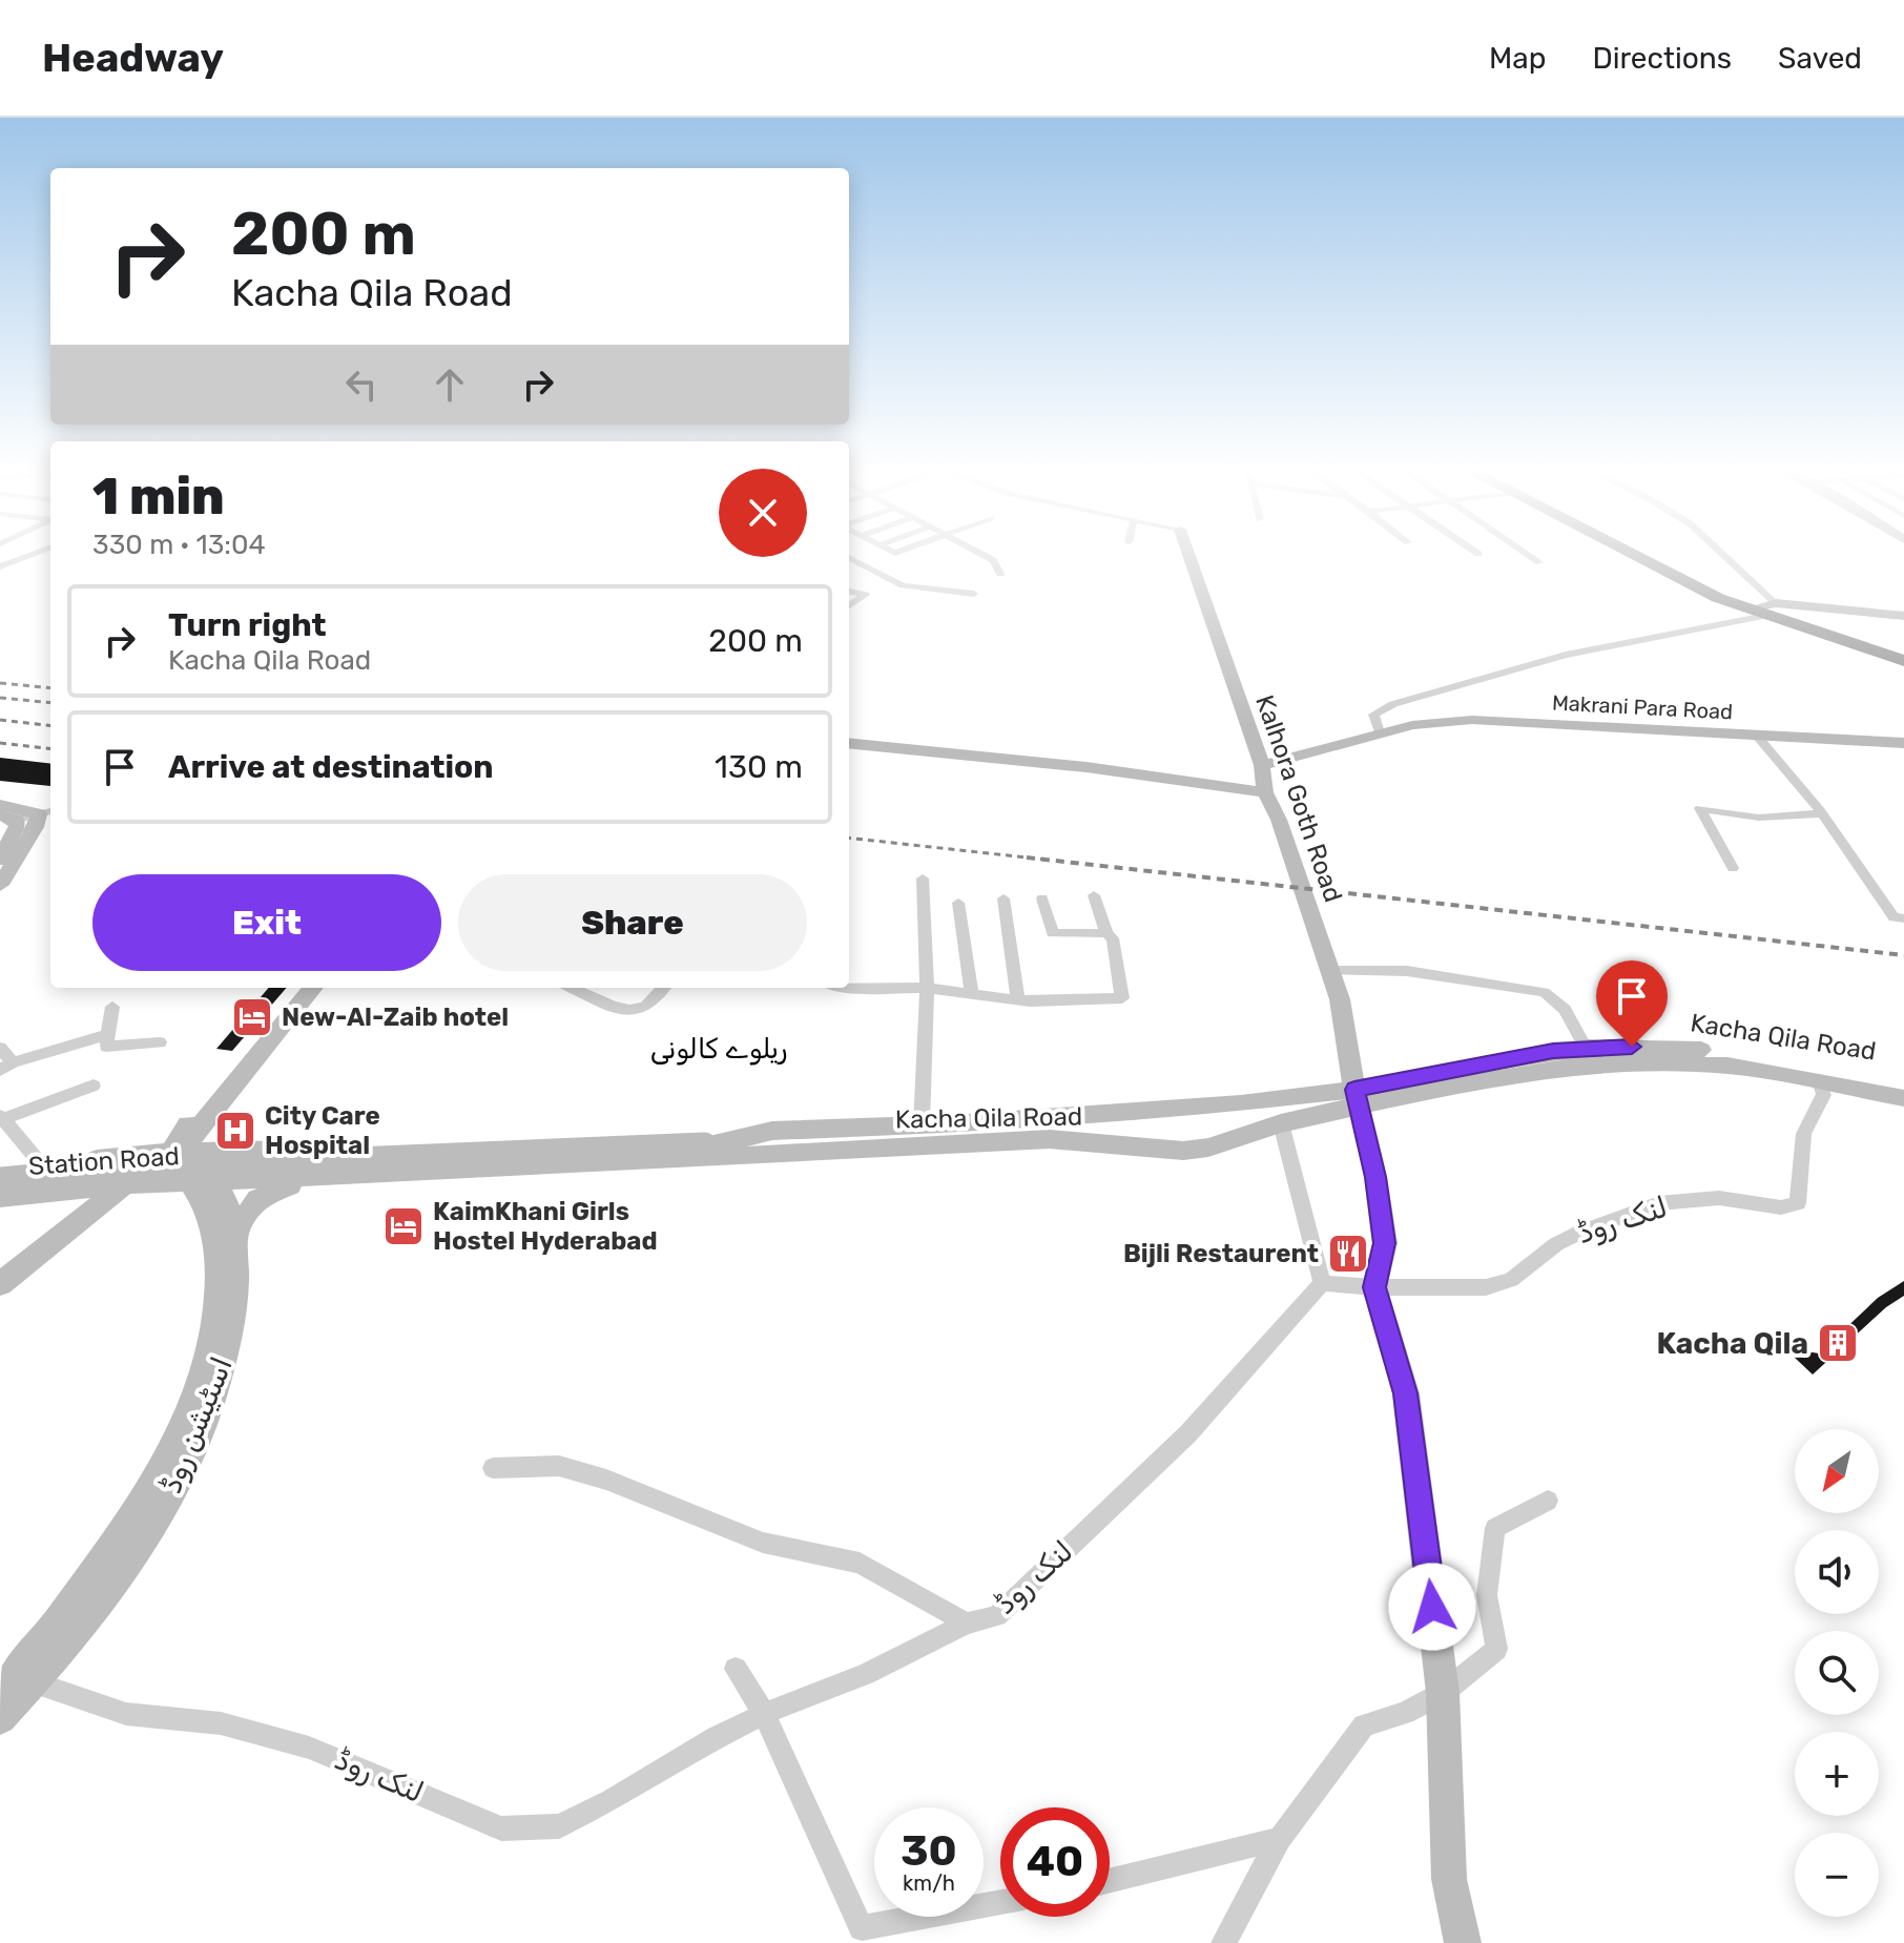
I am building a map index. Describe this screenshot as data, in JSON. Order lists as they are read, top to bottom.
{
  "streets": {
    "street": [
      "Makrani Para Road",
      "Kalhora Goth Road",
      "Kacha Qila Road",
      "Station Road",
      "لنک روڈ",
      "اسٹیشن روڈ"
    ]
  },
  "crossings": [
    ["Makrani Para Road", "Kalhora Goth Road"],
    ["Kalhora Goth Road", "Kacha Qila Road"],
    ["Kalhora Goth Road", "لنک روڈ"],
    ["Kacha Qila Road", "Station Road"],
    ["Kacha Qila Road", "لنک روڈ"],
    ["Kacha Qila Road", "اسٹیشن روڈ"],
    ["Station Road", "اسٹیشن روڈ"],
    ["لنک روڈ", "اسٹیشن روڈ"]
  ],
  "districts": ["ریلوے کالونی"],
  "places": {
    "hotel": ["New-Al-Zaib hotel", "KaimKhani Girls Hostel Hyderabad"],
    "hospital": ["City Care Hospital"],
    "restaurant": ["Bijli Restaurent"],
    "building": ["Kacha Qila"]
  },
  "north": "bottom left",
  "page": {
    "header": "Headway",
    "nav": ["Map", "Directions", "Saved"],
    "turn": ["200 m", "Kacha Qila Road"],
    "heading": ["1 min", "330 m · 13:04"],
    "list": [
      {
        "name": "Turn right",
        "note": "Kacha Qila Road",
        "value": "200 m"
      },
      {
        "name": "Arrive at destination",
        "value": "130 m"
      }
    ],
    "buttons": ["Exit", "Share"],
    "map_buttons": ["+", "−"],
    "speed": "30 km/h",
    "limit": "40"
  }
}
